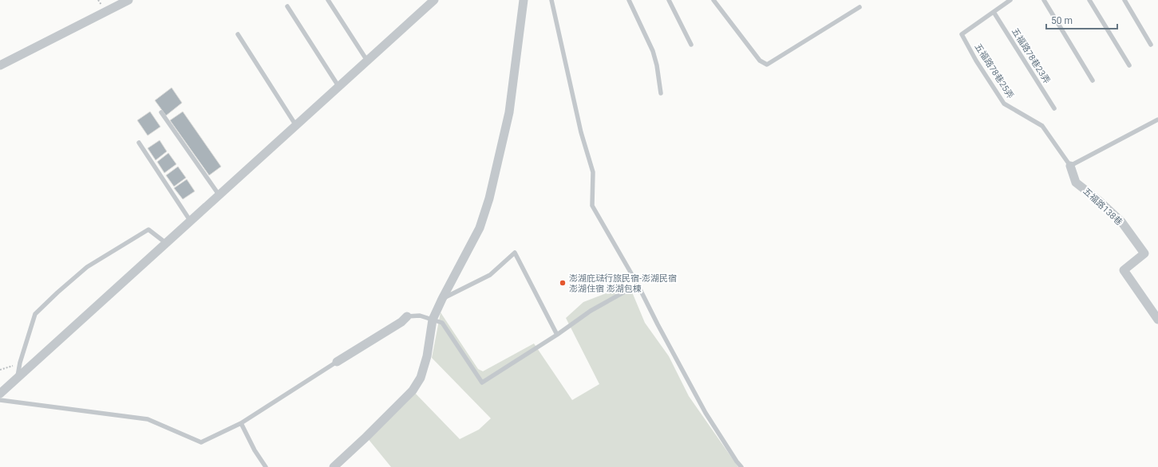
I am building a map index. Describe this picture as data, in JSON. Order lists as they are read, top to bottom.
{
  "streets": {
    "street": ["五福路138巷"],
    "lane": ["五福路78巷23弄", "五福路78巷25弄"]
  },
  "crossings": [
    ["五福路78巷23弄", "五福路78巷25弄"],
    ["五福路78巷25弄", "五福路138巷"]
  ],
  "places": ["澎湖庇琺行旅民宿-澎湖民宿 澎湖住宿 澎湖包棟"],
  "scale_bar": "50 m"
}
